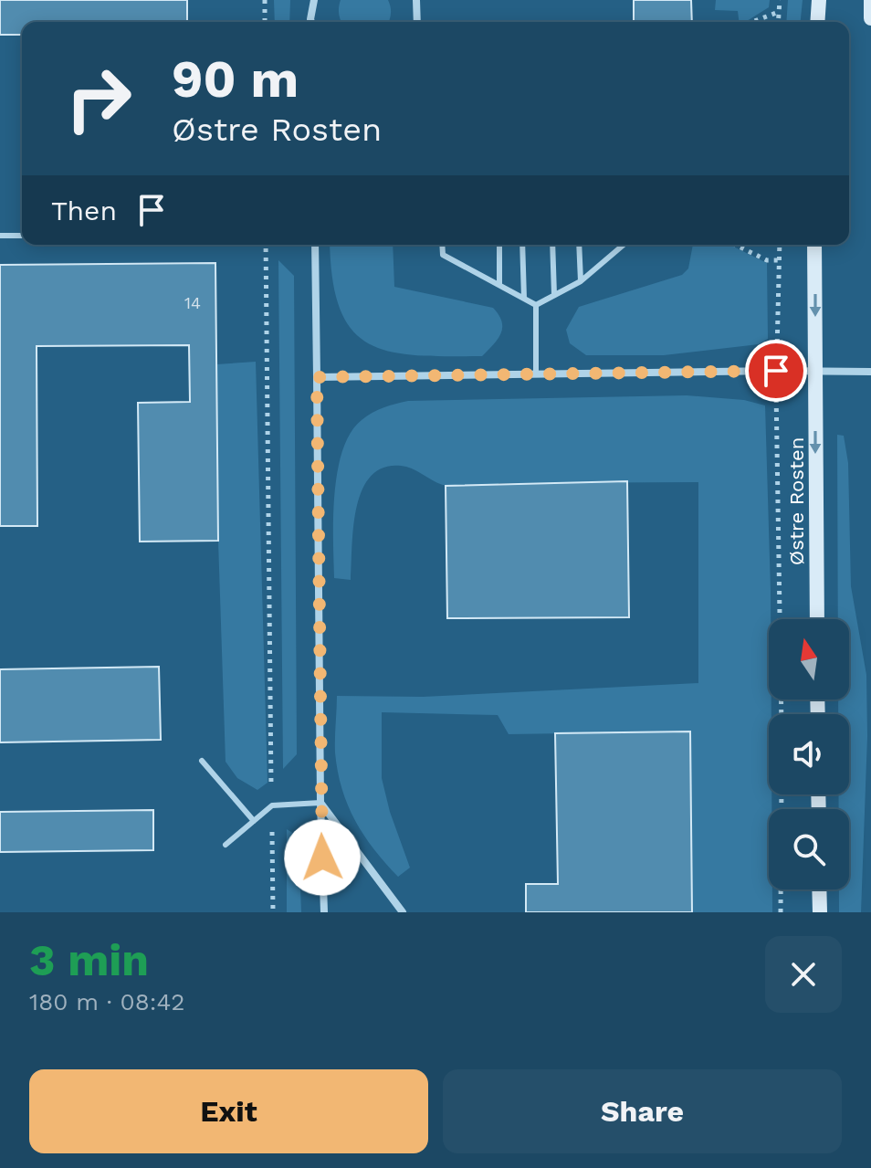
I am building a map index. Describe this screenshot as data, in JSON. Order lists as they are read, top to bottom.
{
  "streets": {
    "main road": ["Østre Rosten"]
  },
  "one_way": ["Østre Rosten"],
  "house_numbers": ["14"],
  "north": "top",
  "page": {
    "turn": ["90 m", "Østre Rosten"],
    "then": "Then",
    "heading": ["3 min", "180 m · 08:42"],
    "buttons": ["Exit", "Share"]
  }
}
